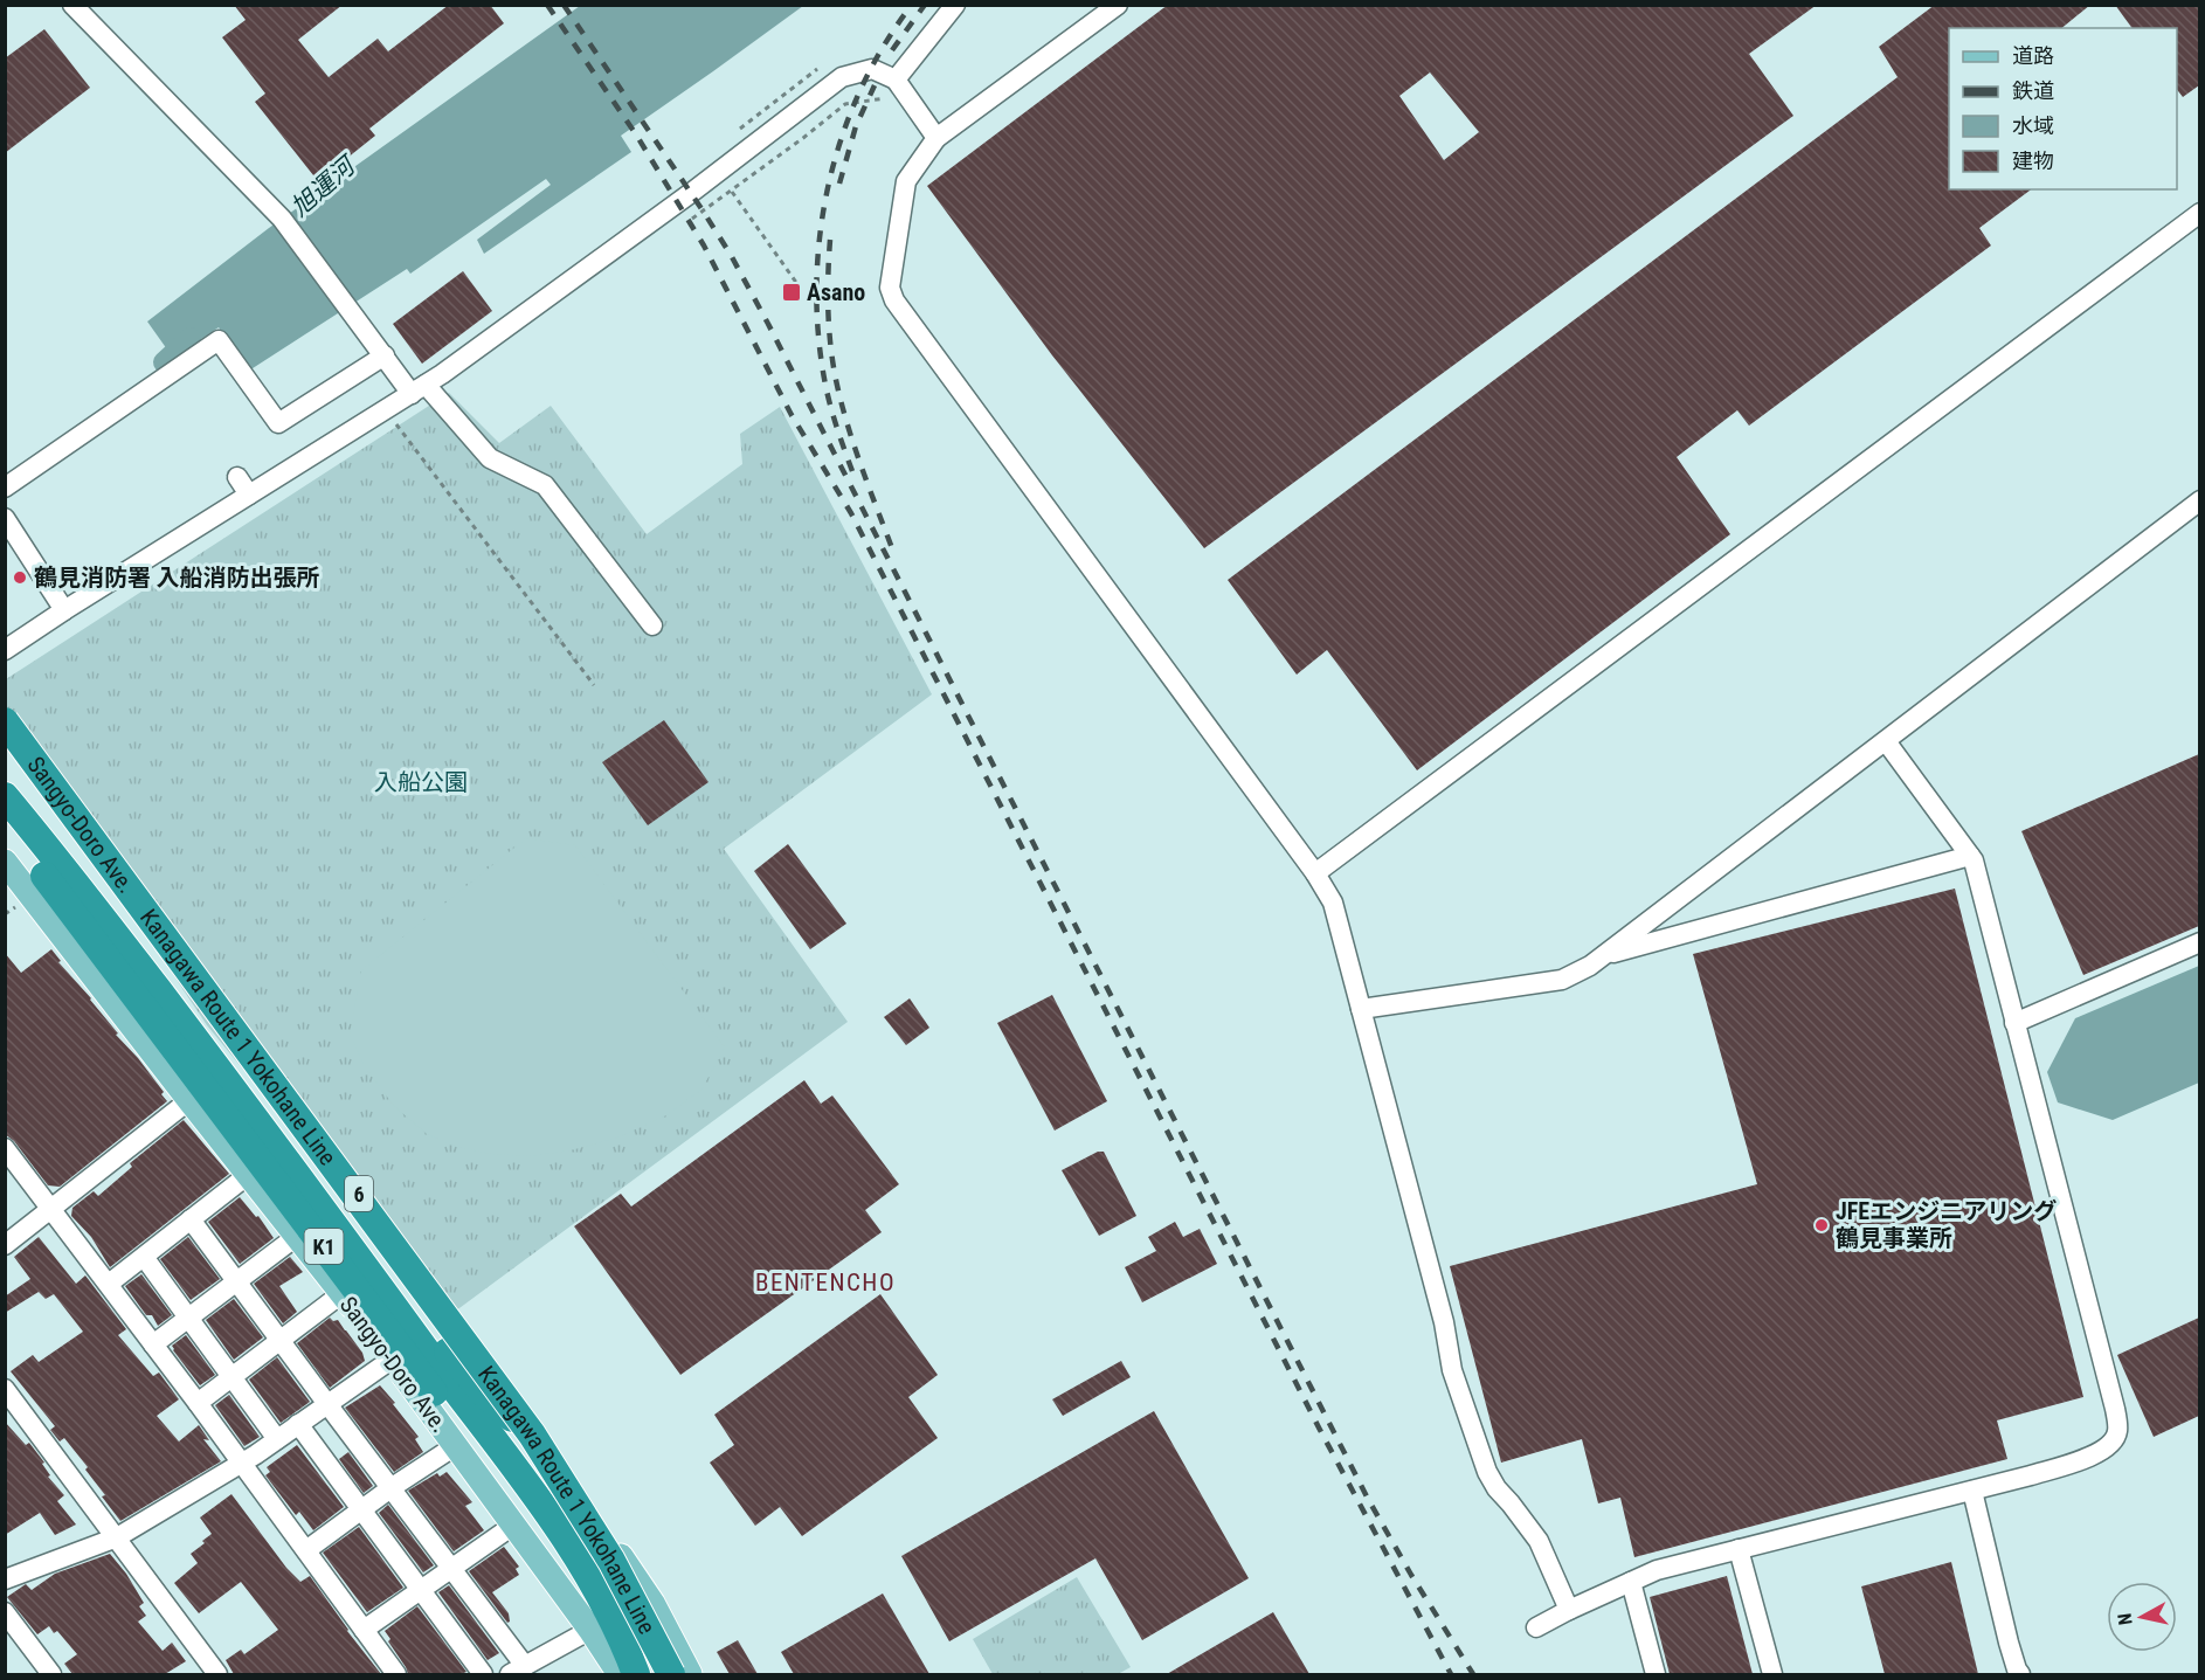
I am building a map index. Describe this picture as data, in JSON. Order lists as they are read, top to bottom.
{
  "streets": {
    "highway": ["Kanagawa Route 1 Yokohane Line", "K1"],
    "main road": ["Sangyo-Doro Ave.", "6"]
  },
  "crossings": [
    ["Sangyo-Doro Ave.", "Kanagawa Route 1 Yokohane Line"]
  ],
  "districts": ["BENTENCHO"],
  "water": ["旭運河"],
  "parks": ["入船公園"],
  "places": {
    "transit": ["Asano"],
    "other": ["鶴見消防署 入船消防出張所", "JFEエンジニアリング 鶴見事業所"]
  },
  "legend": [
    "道路",
    "鉄道",
    "水域",
    "建物"
  ],
  "north": "left"
}
